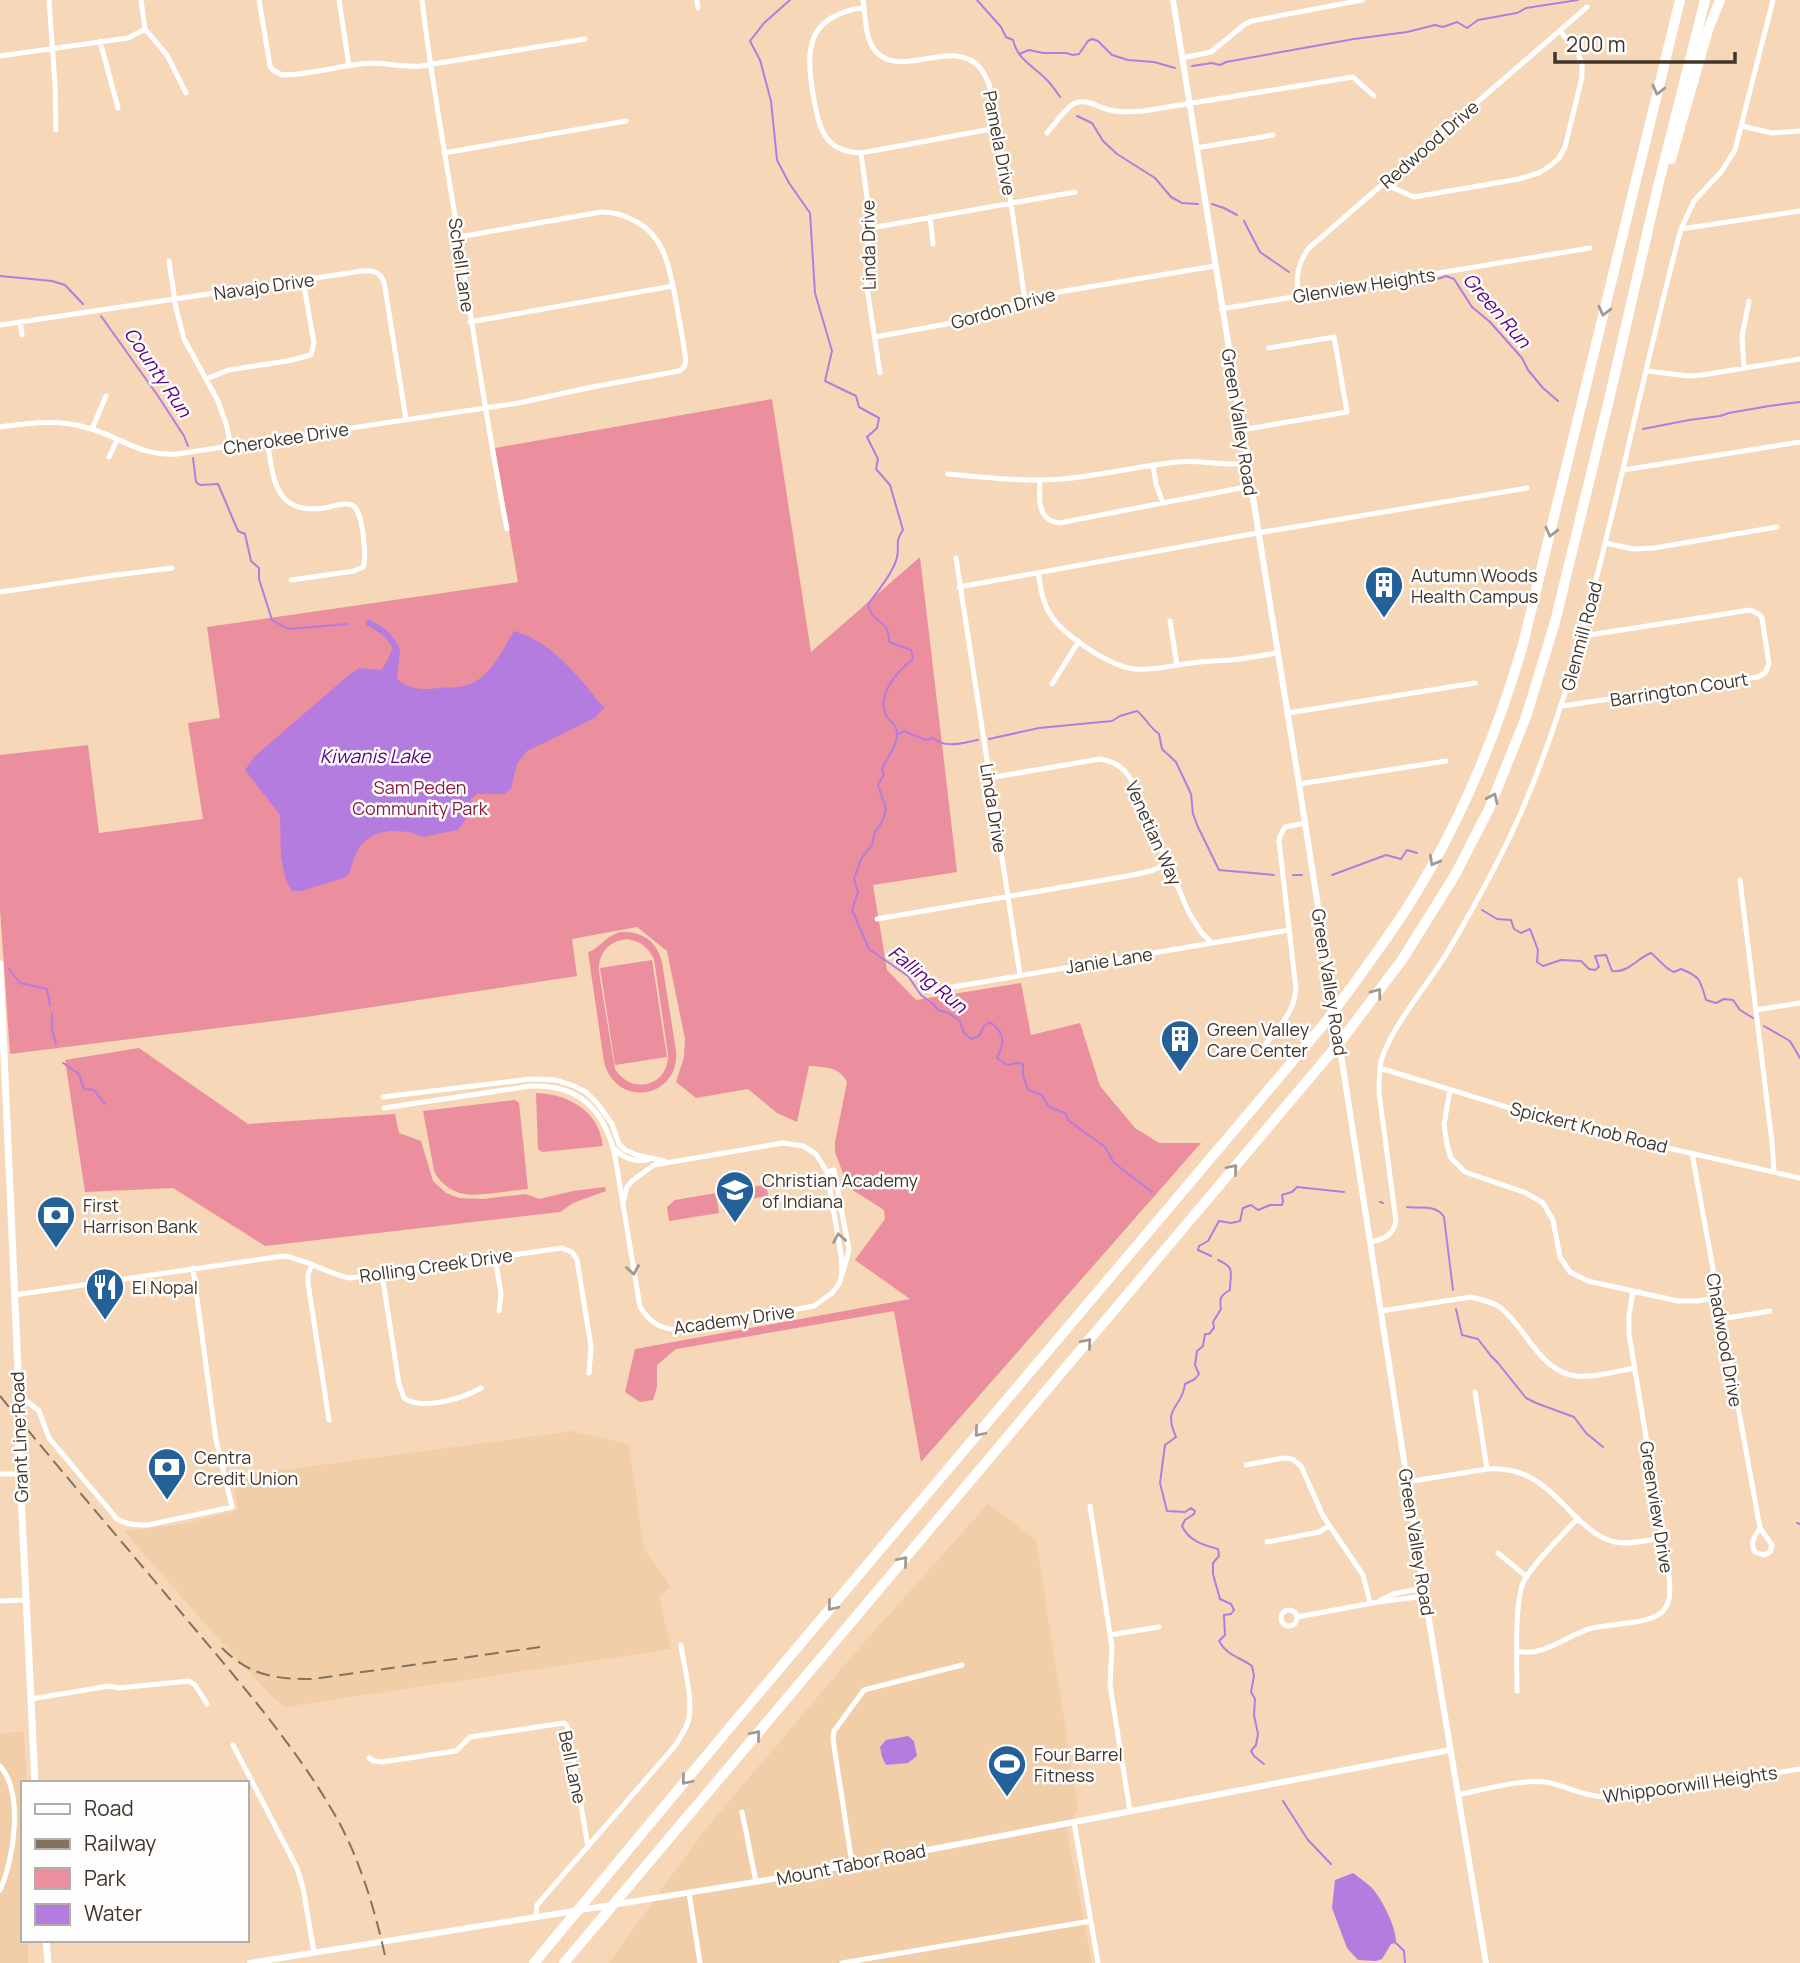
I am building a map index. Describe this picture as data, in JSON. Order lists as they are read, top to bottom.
{
  "streets": {
    "main road": ["Grant Line Road"],
    "street": [
      "Pamela Drive",
      "Redwood Drive",
      "Linda Drive",
      "Schell Lane",
      "Glenview Heights",
      "Navajo Drive",
      "Gordon Drive",
      "Green Valley Road",
      "Cherokee Drive",
      "Glenmill Road",
      "Barrington Court",
      "Venetian Way",
      "Janie Lane",
      "Spickert Knob Road",
      "Rolling Creek Drive",
      "Academy Drive",
      "Chadwood Drive",
      "Greenview Drive",
      "Bell Lane",
      "Whippoorwill Heights",
      "Mount Tabor Road"
    ]
  },
  "crossings": [
    ["Pamela Drive", "Gordon Drive"],
    ["Redwood Drive", "Glenview Heights"],
    ["Linda Drive", "Gordon Drive"],
    ["Linda Drive", "Venetian Way"],
    ["Linda Drive", "Janie Lane"],
    ["Schell Lane", "Cherokee Drive"],
    ["Glenview Heights", "Green Valley Road"],
    ["Navajo Drive", "Cherokee Drive"],
    ["Gordon Drive", "Green Valley Road"],
    ["Green Valley Road", "Glenmill Road"],
    ["Green Valley Road", "Whippoorwill Heights"],
    ["Green Valley Road", "Mount Tabor Road"],
    ["Glenmill Road", "Barrington Court"],
    ["Glenmill Road", "Spickert Knob Road"],
    ["Venetian Way", "Janie Lane"],
    ["Spickert Knob Road", "Chadwood Drive"],
    ["Rolling Creek Drive", "Grant Line Road"]
  ],
  "water": [
    "Green Run",
    "County Run",
    "Kiwanis Lake",
    "Falling Run"
  ],
  "parks": ["Sam Peden Community Park"],
  "places": {
    "building": ["Autumn Woods Health Campus", "Green Valley Care Center"],
    "school or university": ["Christian Academy of Indiana"],
    "bank": ["First Harrison Bank", "Centra Credit Union"],
    "restaurant": ["El Nopal"],
    "sports": ["Four Barrel Fitness"]
  },
  "legend": [
    "Road",
    "Railway",
    "Park",
    "Water"
  ],
  "scale_bar": "200 m"
}
